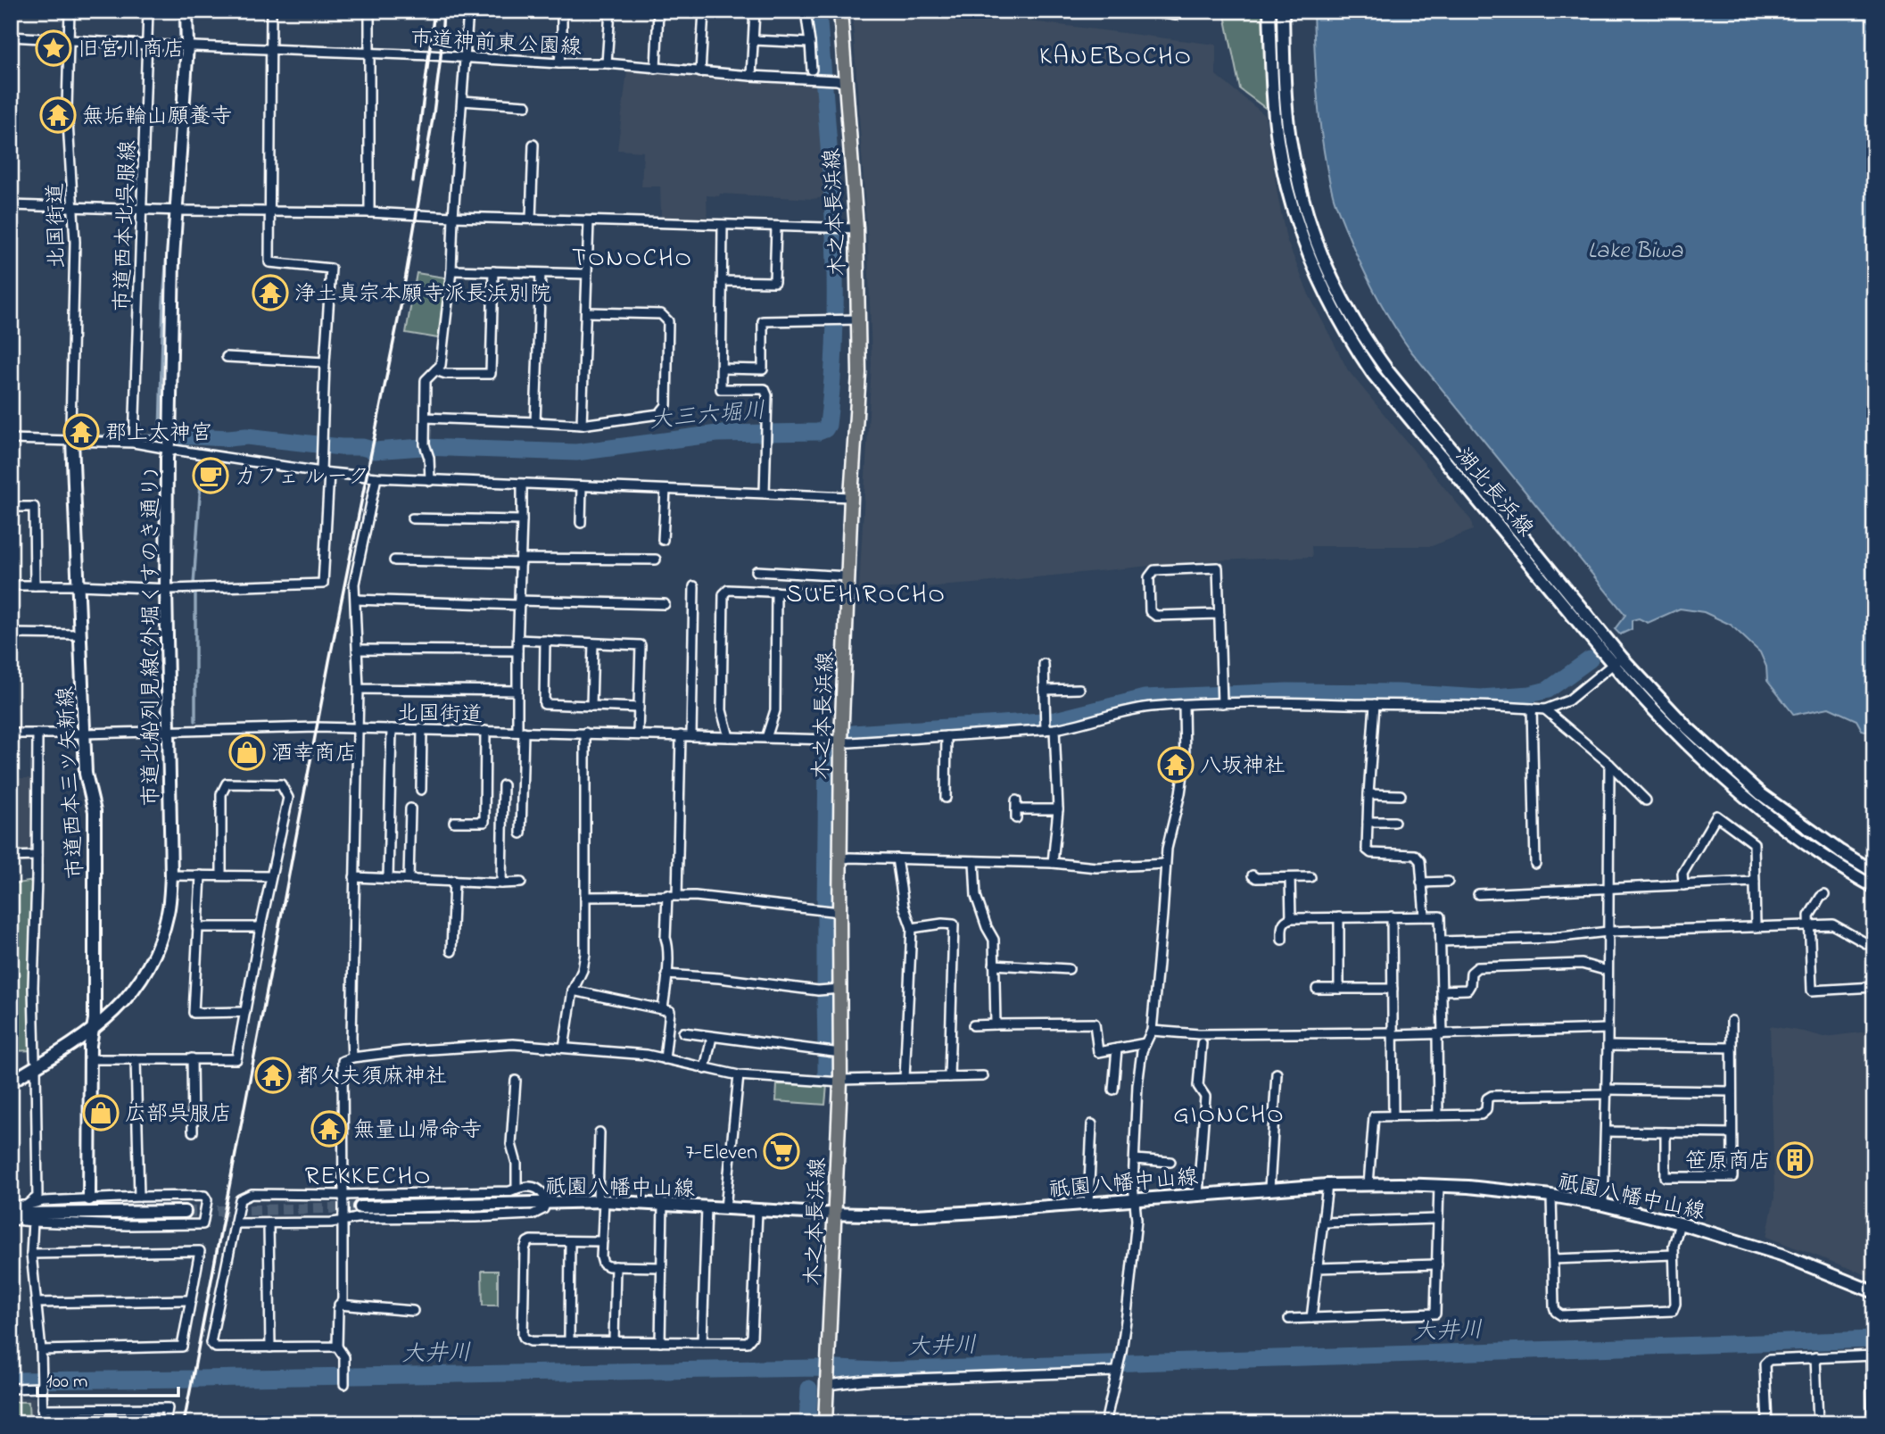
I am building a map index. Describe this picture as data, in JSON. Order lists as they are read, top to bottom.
{
  "streets": {
    "main road": [
      "木之本長浜線",
      "湖北長浜線",
      "市道北船列見線(外堀くすのき通り)",
      "市道西本三ツ矢新線",
      "祇園八幡中山線"
    ],
    "street": ["市道神前東公園線", "北国街道", "市道西本北呉服線"]
  },
  "crossings": [
    ["市道神前東公園線", "木之本長浜線"],
    ["市道神前東公園線", "北国街道"],
    ["市道神前東公園線", "市道西本北呉服線"],
    ["市道神前東公園線", "市道北船列見線(外堀くすのき通り)"],
    ["木之本長浜線", "北国街道"],
    ["木之本長浜線", "祇園八幡中山線"],
    ["北国街道", "市道北船列見線(外堀くすのき通り)"],
    ["北国街道", "市道西本三ツ矢新線"],
    ["市道北船列見線(外堀くすのき通り)", "市道西本三ツ矢新線"]
  ],
  "districts": [
    "KANEBOCHO",
    "TONOCHO",
    "SUEHIROCHO",
    "GIONCHO",
    "REKKECHO"
  ],
  "water": ["Lake Biwa", "大三六堀川", "大井川"],
  "places": {
    "place": ["旧宮川商店"],
    "temple": [
      "無垢輪山願養寺",
      "浄土真宗本願寺派長浜別院",
      "郡上太神宮",
      "八坂神社",
      "都久夫須麻神社",
      "無量山帰命寺"
    ],
    "cafe": ["カフェ ルーク"],
    "shop": ["酒幸商店", "広部呉服店"],
    "supermarket": ["7-Eleven"],
    "building": ["笹原商店"]
  },
  "scale_bar": "100 m"
}
